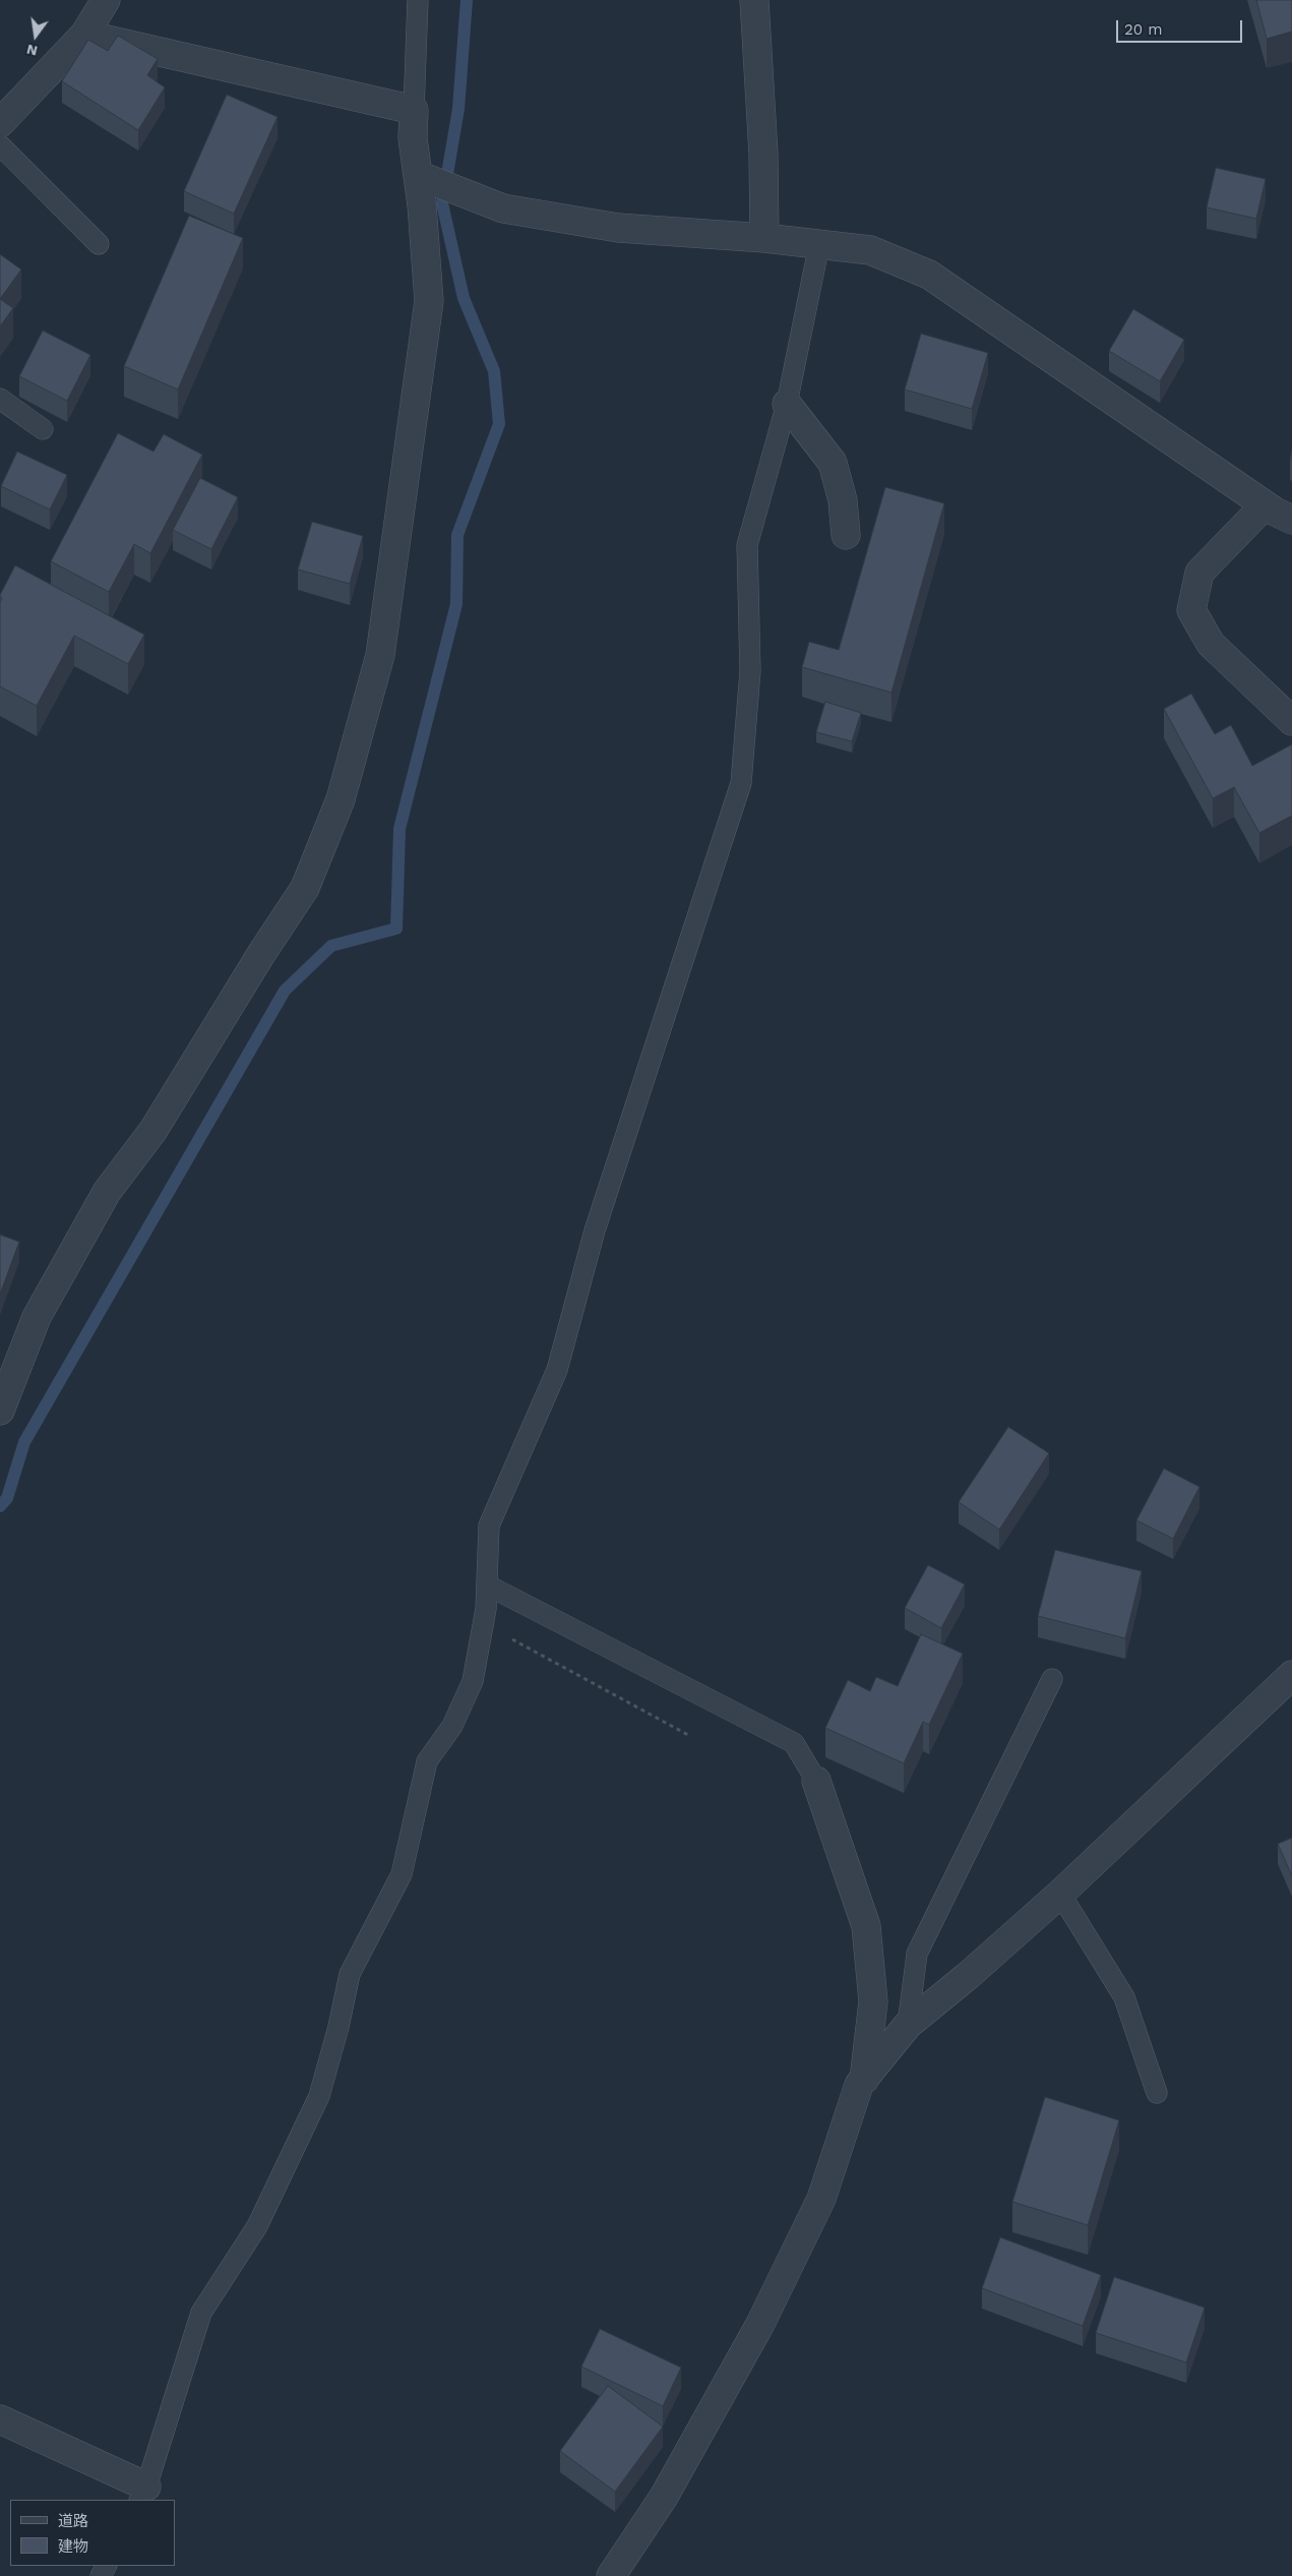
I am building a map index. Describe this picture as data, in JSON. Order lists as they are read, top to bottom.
{
  "legend": ["道路", "建物"],
  "scale_bar": "20 m",
  "north": "bottom"
}
